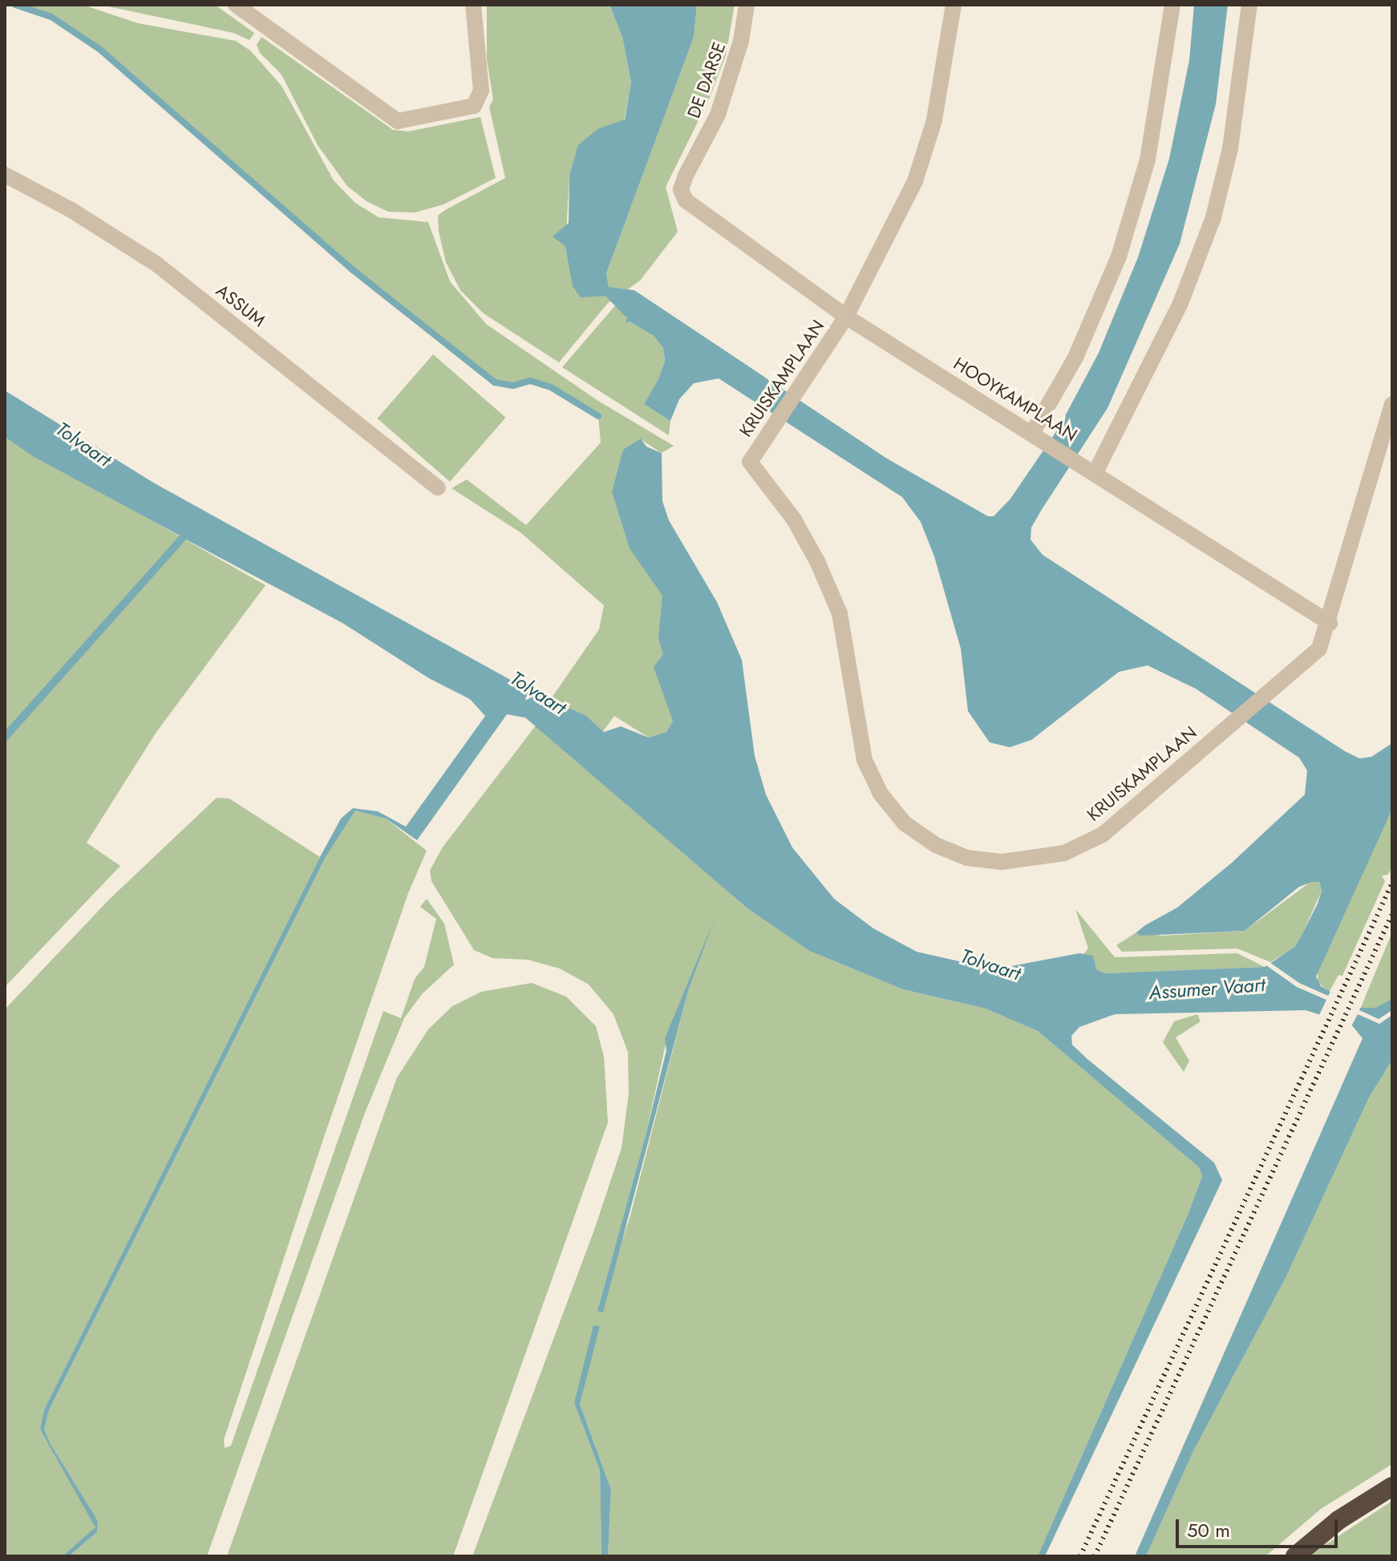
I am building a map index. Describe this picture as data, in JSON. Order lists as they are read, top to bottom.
{
  "streets": {
    "street": [
      "DE DARSE",
      "ASSUM",
      "KRUISKAMPLAAN",
      "HOOYKAMPLAAN"
    ]
  },
  "crossings": [
    ["DE DARSE", "HOOYKAMPLAAN"],
    ["KRUISKAMPLAAN", "HOOYKAMPLAAN"]
  ],
  "water": ["Tolvaart", "Assumer Vaart"],
  "scale_bar": "50 m"
}
